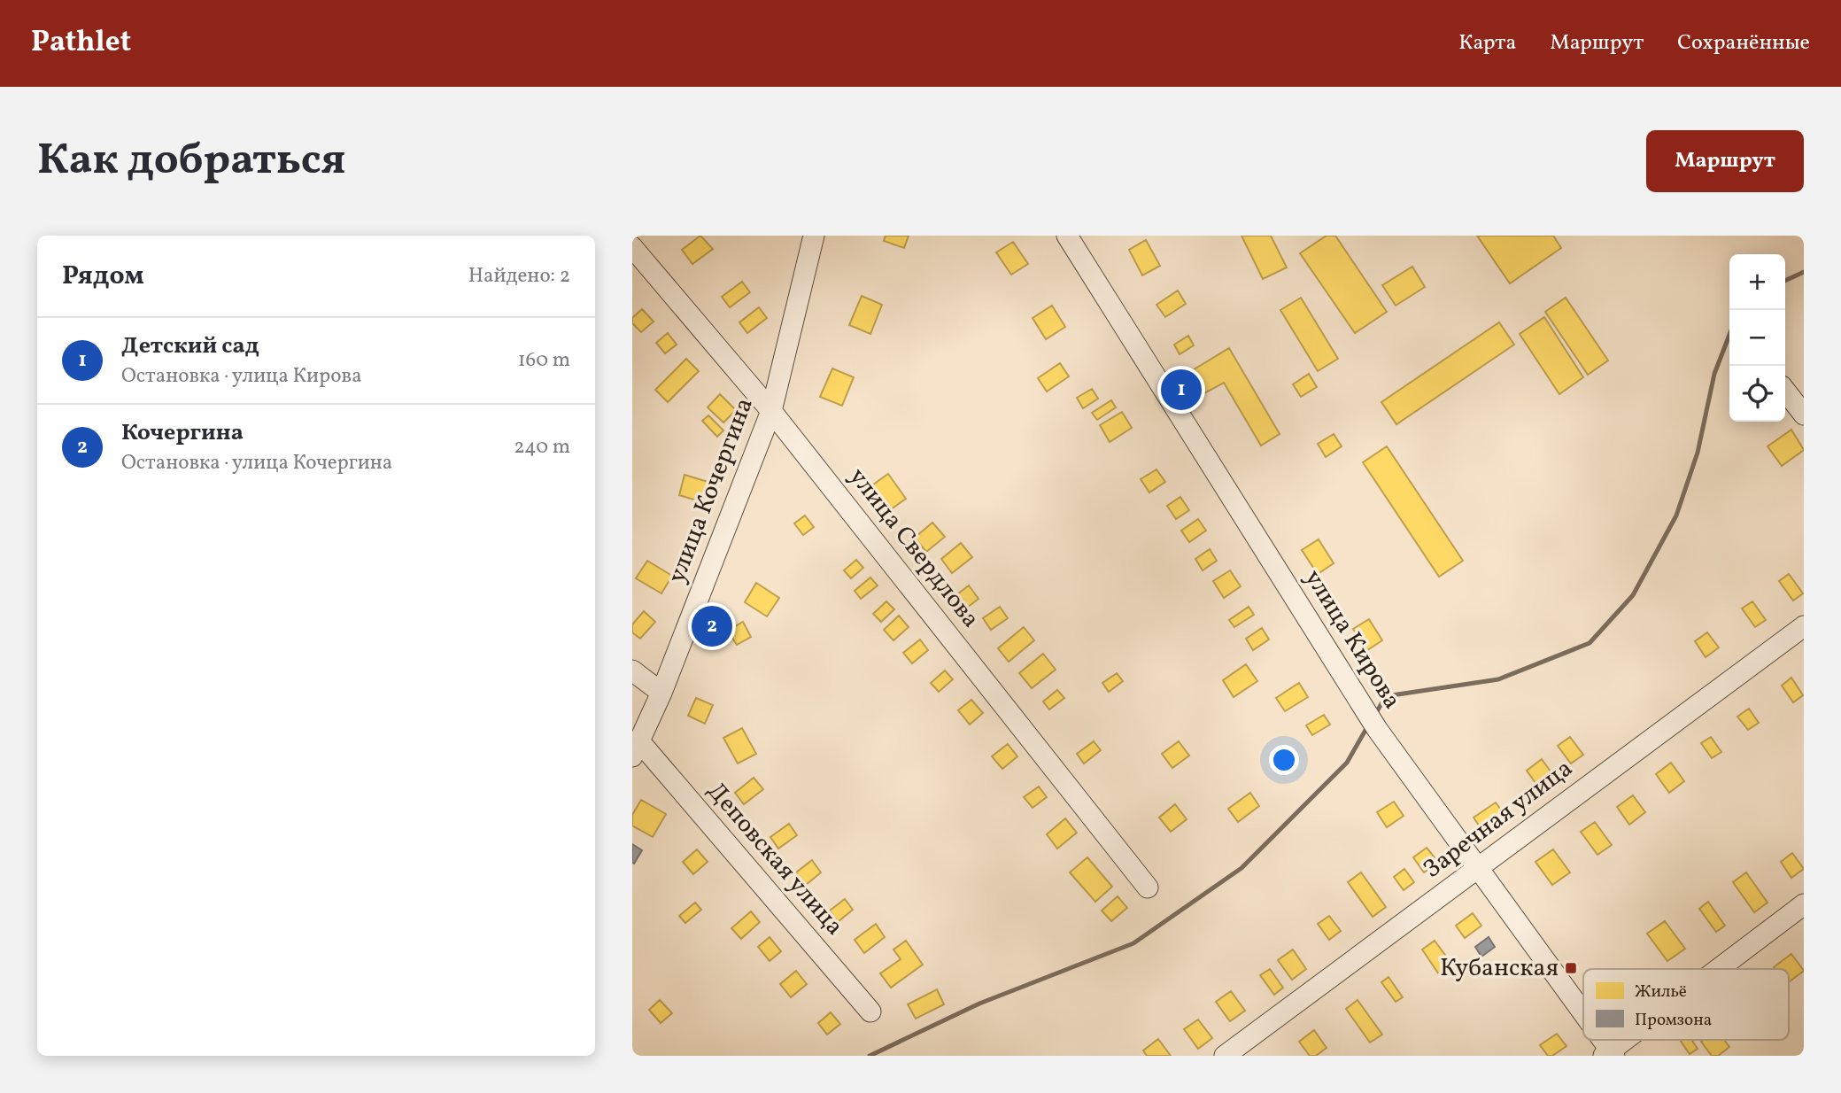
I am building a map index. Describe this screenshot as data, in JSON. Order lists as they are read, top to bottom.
{
  "streets": {
    "street": [
      "улица Кочергина",
      "улица Свердлова",
      "улица Кирова",
      "Заречная улица",
      "Деповская улица"
    ]
  },
  "crossings": [
    ["улица Кочергина", "улица Свердлова"],
    ["улица Кочергина", "Деповская улица"],
    ["улица Кирова", "Заречная улица"]
  ],
  "places": {
    "transit": ["Кубанская"]
  },
  "legend": ["Жильё", "Промзона"],
  "page": {
    "header": "Pathlet",
    "nav": ["Карта", "Маршрут", "Сохранённые"],
    "buttons": "Маршрут",
    "title": "Как добраться",
    "heading": ["Рядом", "Найдено: 2"],
    "map_buttons": ["+", "−"],
    "list": [
      {
        "mark": "1",
        "name": "Детский сад",
        "note": "Остановка · улица Кирова",
        "value": "160 m"
      },
      {
        "mark": "2",
        "name": "Кочергина",
        "note": "Остановка · улица Кочергина",
        "value": "240 m"
      }
    ],
    "pins": ["1", "2"]
  }
}
